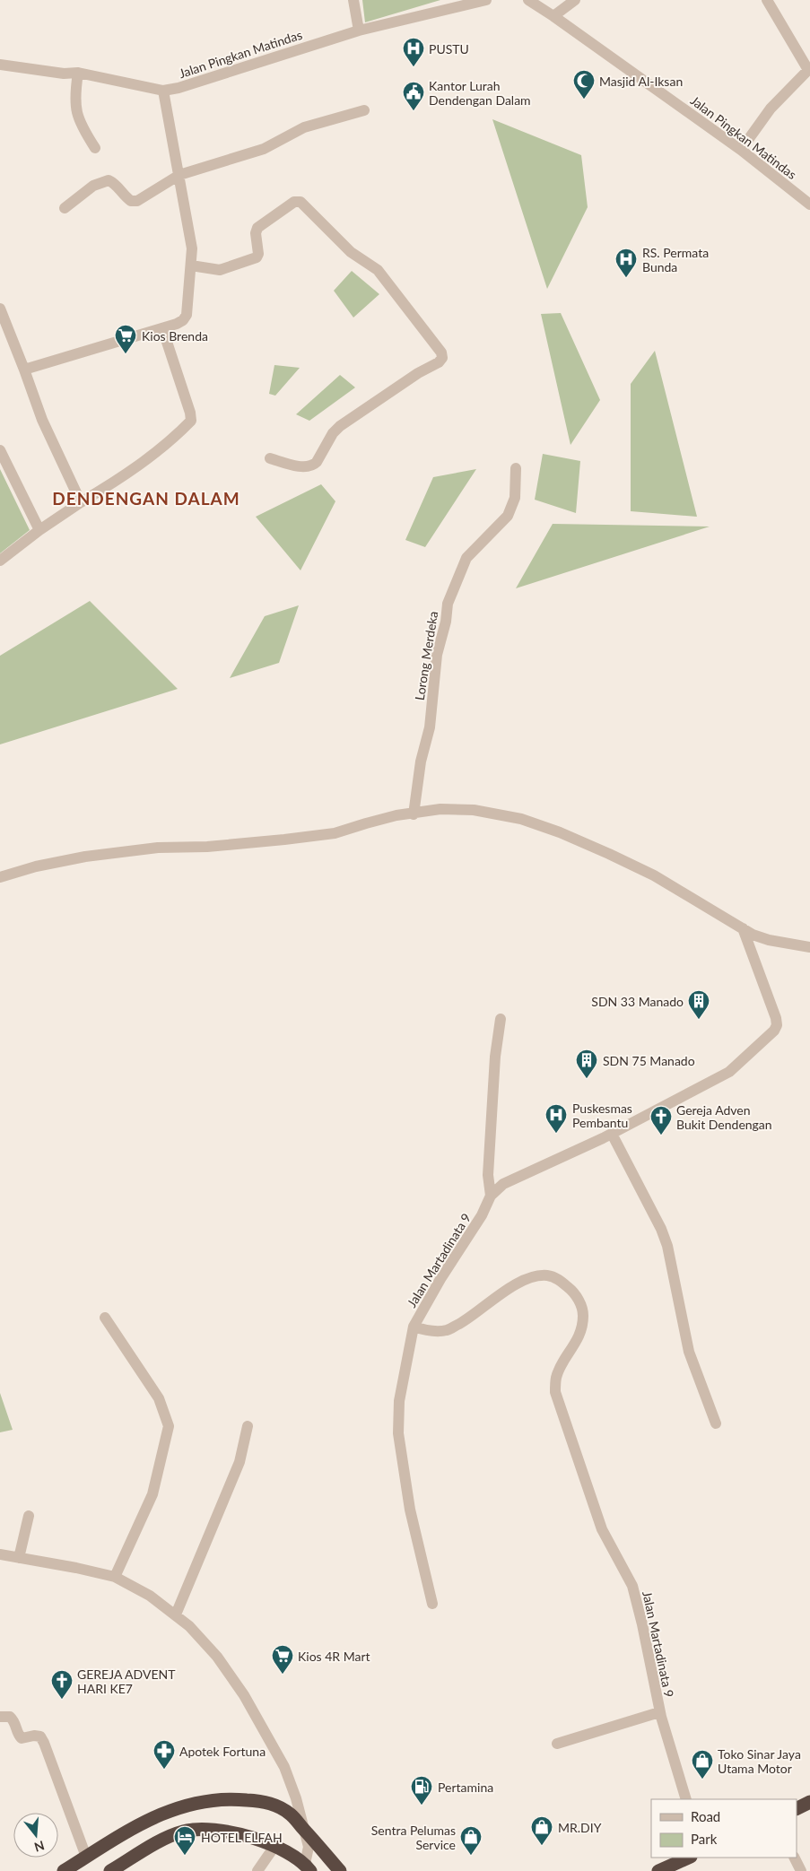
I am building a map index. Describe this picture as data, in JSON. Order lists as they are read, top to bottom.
{
  "streets": {
    "street": ["Jalan Pingkan Matindas", "Lorong Merdeka", "Jalan Martadinata 9"]
  },
  "districts": ["DENDENGAN DALAM"],
  "places": {
    "hospital": ["PUSTU", "RS. Permata Bunda", "Puskesmas Pembantu"],
    "mosque": ["Masjid Al-Iksan"],
    "public building": ["Kantor Lurah Dendengan Dalam"],
    "supermarket": ["Kios Brenda", "Kios 4R Mart"],
    "building": ["SDN 33 Manado", "SDN 75 Manado"],
    "church": ["Gereja Adven Bukit Dendengan", "GEREJA ADVENT HARI KE7"],
    "pharmacy": ["Apotek Fortuna"],
    "shop": ["Toko Sinar Jaya Utama Motor", "MR.DIY", "Sentra Pelumas Service"],
    "fuel station": ["Pertamina"],
    "hotel": ["HOTEL ELFAH"]
  },
  "legend": ["Road", "Park"],
  "north": "bottom"
}
